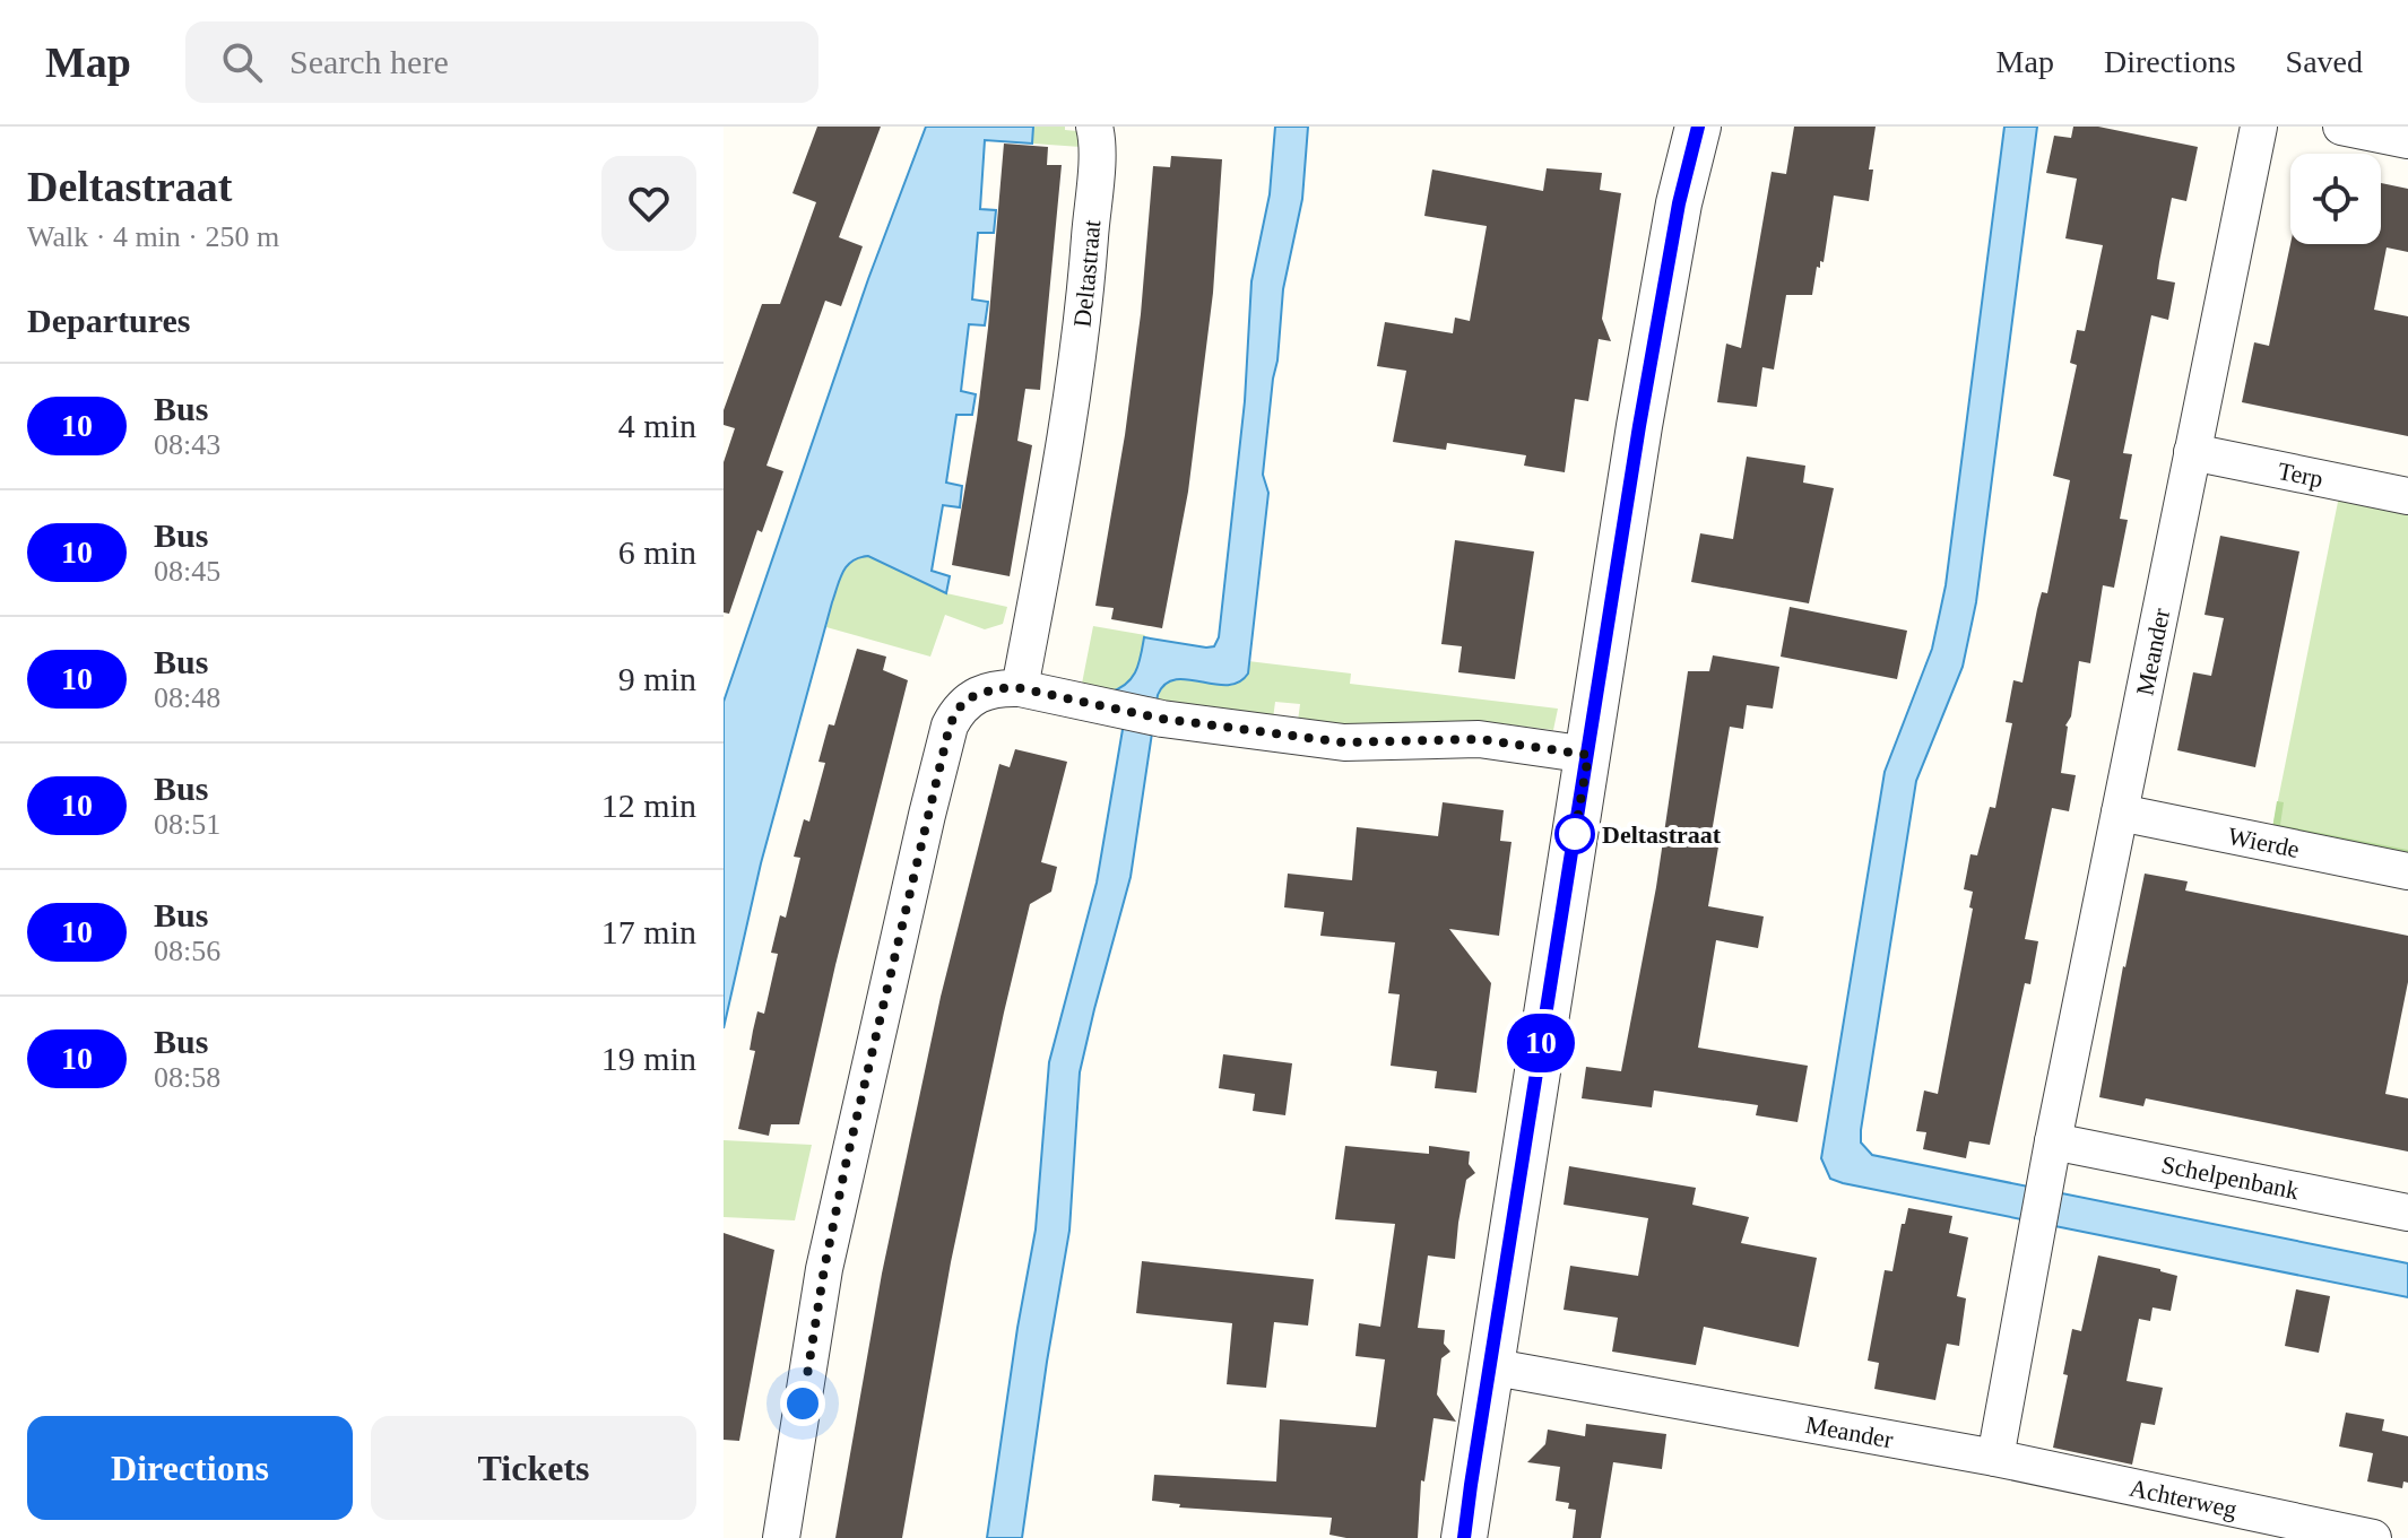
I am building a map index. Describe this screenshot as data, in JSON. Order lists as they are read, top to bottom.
{
  "streets": {
    "street": [
      "Deltastraat",
      "Terp",
      "Meander",
      "Wierde",
      "Schelpenbank",
      "Achterweg"
    ]
  },
  "crossings": [
    ["Terp", "Meander"],
    ["Meander", "Wierde"],
    ["Meander", "Schelpenbank"],
    ["Meander", "Achterweg"]
  ],
  "places": ["Deltastraat"],
  "lines": ["bus line 10"],
  "page": {
    "header": "Map",
    "search": "Search here",
    "nav": ["Map", "Directions", "Saved"],
    "heading": [
      ["Deltastraat", "Walk · 4 min · 250 m"],
      "Departures"
    ],
    "on_map": "10",
    "list": [
      {
        "mark": "10",
        "name": "Bus",
        "note": "08:43",
        "value": "4 min"
      },
      {
        "mark": "10",
        "name": "Bus",
        "note": "08:45",
        "value": "6 min"
      },
      {
        "mark": "10",
        "name": "Bus",
        "note": "08:48",
        "value": "9 min"
      },
      {
        "mark": "10",
        "name": "Bus",
        "note": "08:51",
        "value": "12 min"
      },
      {
        "mark": "10",
        "name": "Bus",
        "note": "08:56",
        "value": "17 min"
      },
      {
        "mark": "10",
        "name": "Bus",
        "note": "08:58",
        "value": "19 min"
      }
    ],
    "buttons": ["Directions", "Tickets"]
  }
}
